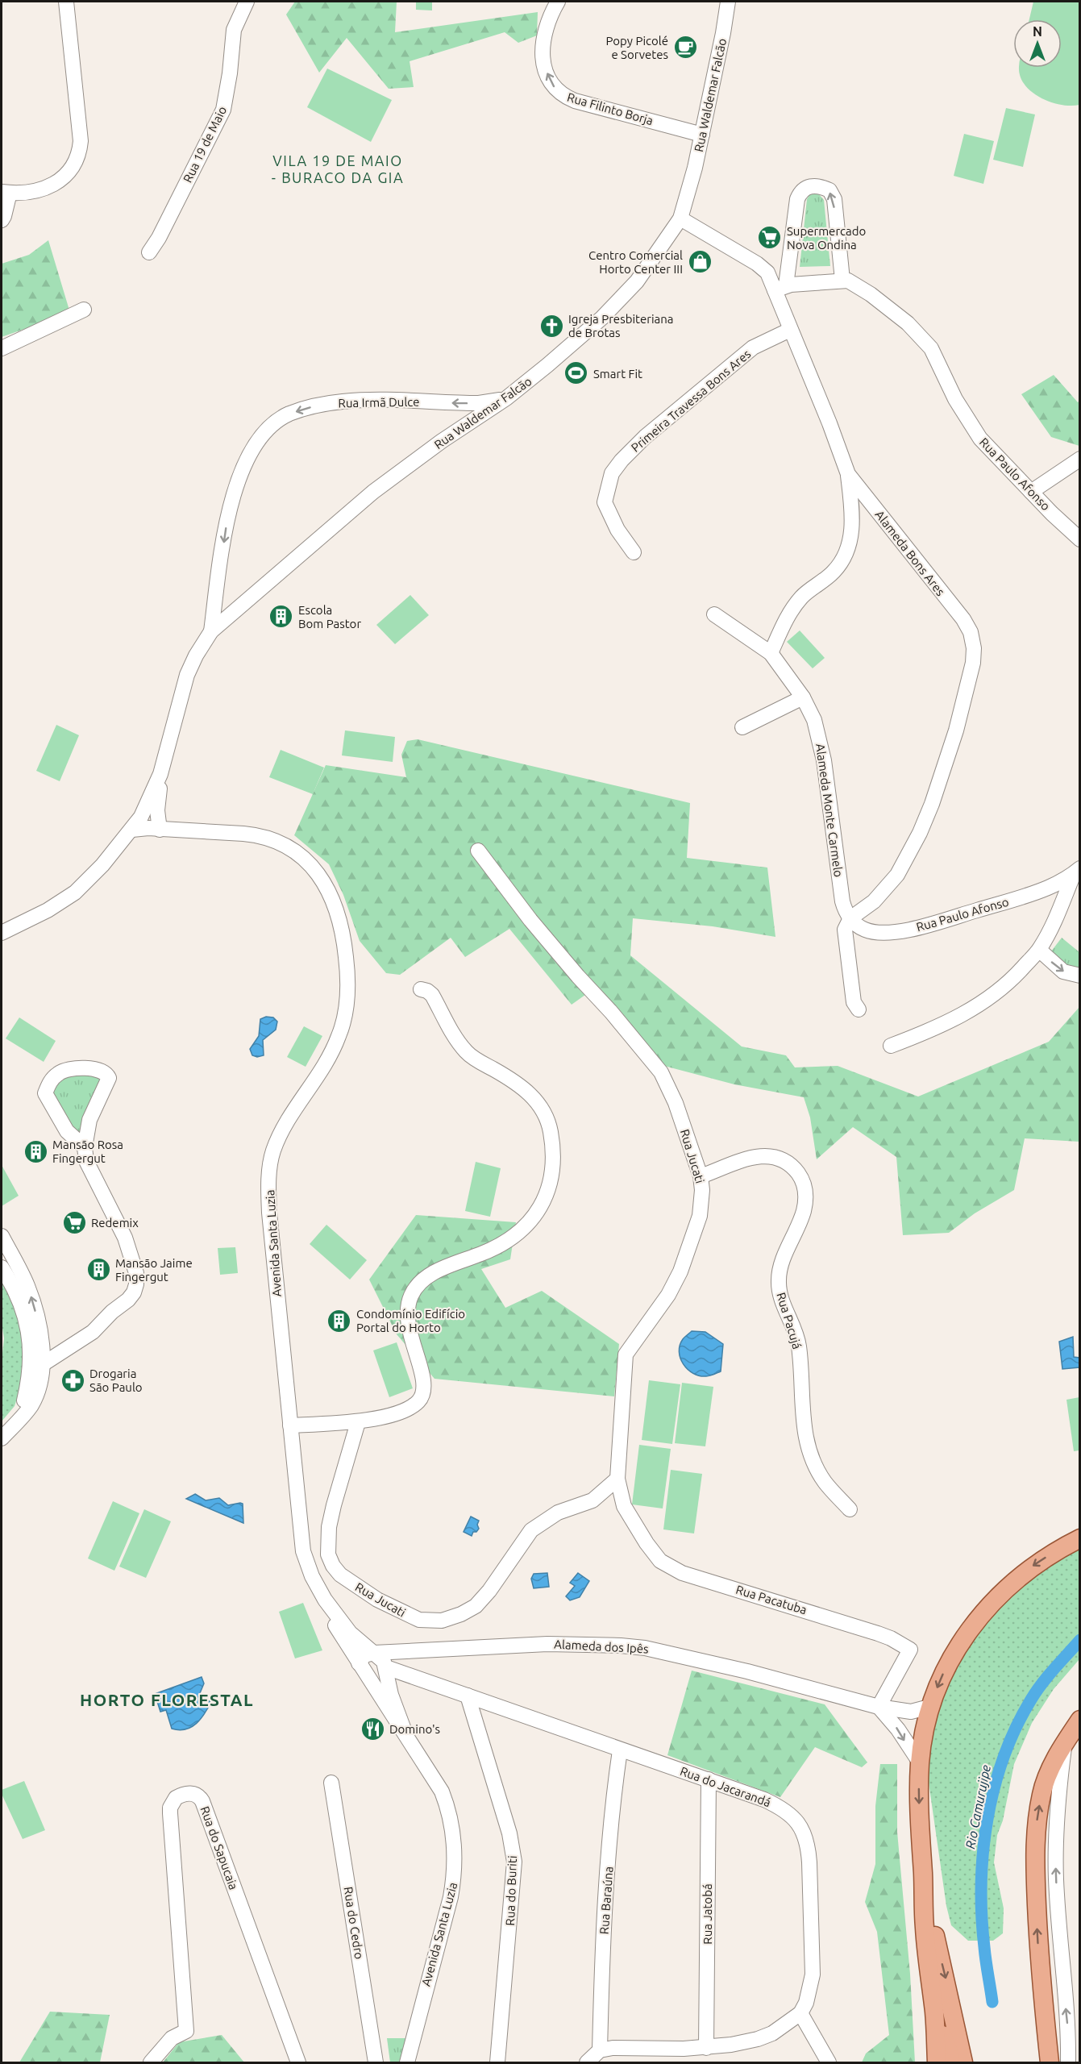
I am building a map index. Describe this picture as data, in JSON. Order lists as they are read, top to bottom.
{
  "streets": {
    "street": [
      "Rua Waldemar Falcão",
      "Rua Filinto Borja",
      "Rua 19 de Maio",
      "Primeira Travessa Bons Ares",
      "Rua Irmã Dulce",
      "Rua Paulo Afonso",
      "Alameda Bons Ares",
      "Alameda Monte Carmelo",
      "Rua Jucati",
      "Avenida Santa Luzia",
      "Rua Pacujá",
      "Rua Pacatuba",
      "Alameda dos Ipês",
      "Rua do Jacarandá",
      "Rua do Sapucaia",
      "Rua do Buriti",
      "Rua Baraúna",
      "Rua Jatobá",
      "Rua do Cedro"
    ]
  },
  "crossings": [
    ["Rua Waldemar Falcão", "Rua Filinto Borja"],
    ["Rua Waldemar Falcão", "Rua Irmã Dulce"],
    ["Rua Waldemar Falcão", "Alameda Bons Ares"],
    ["Rua Waldemar Falcão", "Avenida Santa Luzia"],
    ["Primeira Travessa Bons Ares", "Alameda Bons Ares"],
    ["Rua Paulo Afonso", "Alameda Bons Ares"],
    ["Rua Paulo Afonso", "Alameda Monte Carmelo"],
    ["Alameda Bons Ares", "Alameda Monte Carmelo"],
    ["Rua Jucati", "Rua Pacujá"],
    ["Rua Jucati", "Rua Pacatuba"],
    ["Avenida Santa Luzia", "Alameda dos Ipês"],
    ["Avenida Santa Luzia", "Rua do Jacarandá"],
    ["Rua Pacatuba", "Alameda dos Ipês"],
    ["Alameda dos Ipês", "Rua do Jacarandá"],
    ["Rua do Jacarandá", "Rua do Buriti"],
    ["Rua do Jacarandá", "Rua Baraúna"],
    ["Rua do Jacarandá", "Rua Jatobá"]
  ],
  "one_way": ["Rua Irmã Dulce"],
  "districts": ["VILA 19 DE MAIO - BURACO DA GIA", "HORTO FLORESTAL"],
  "water": ["Rio Camurujipe"],
  "places": {
    "cafe": ["Popy Picolé e Sorvetes"],
    "supermarket": ["Supermercado Nova Ondina", "Redemix"],
    "shop": ["Centro Comercial Horto Center III"],
    "church": ["Igreja Presbiteriana de Brotas"],
    "sports": ["Smart Fit"],
    "building": [
      "Escola Bom Pastor",
      "Mansão Rosa Fingergut",
      "Mansão Jaime Fingergut",
      "Condomínio Edifício Portal do Horto"
    ],
    "pharmacy": ["Drogaria São Paulo"],
    "restaurant": ["Domino's"]
  },
  "north": "top"
}
